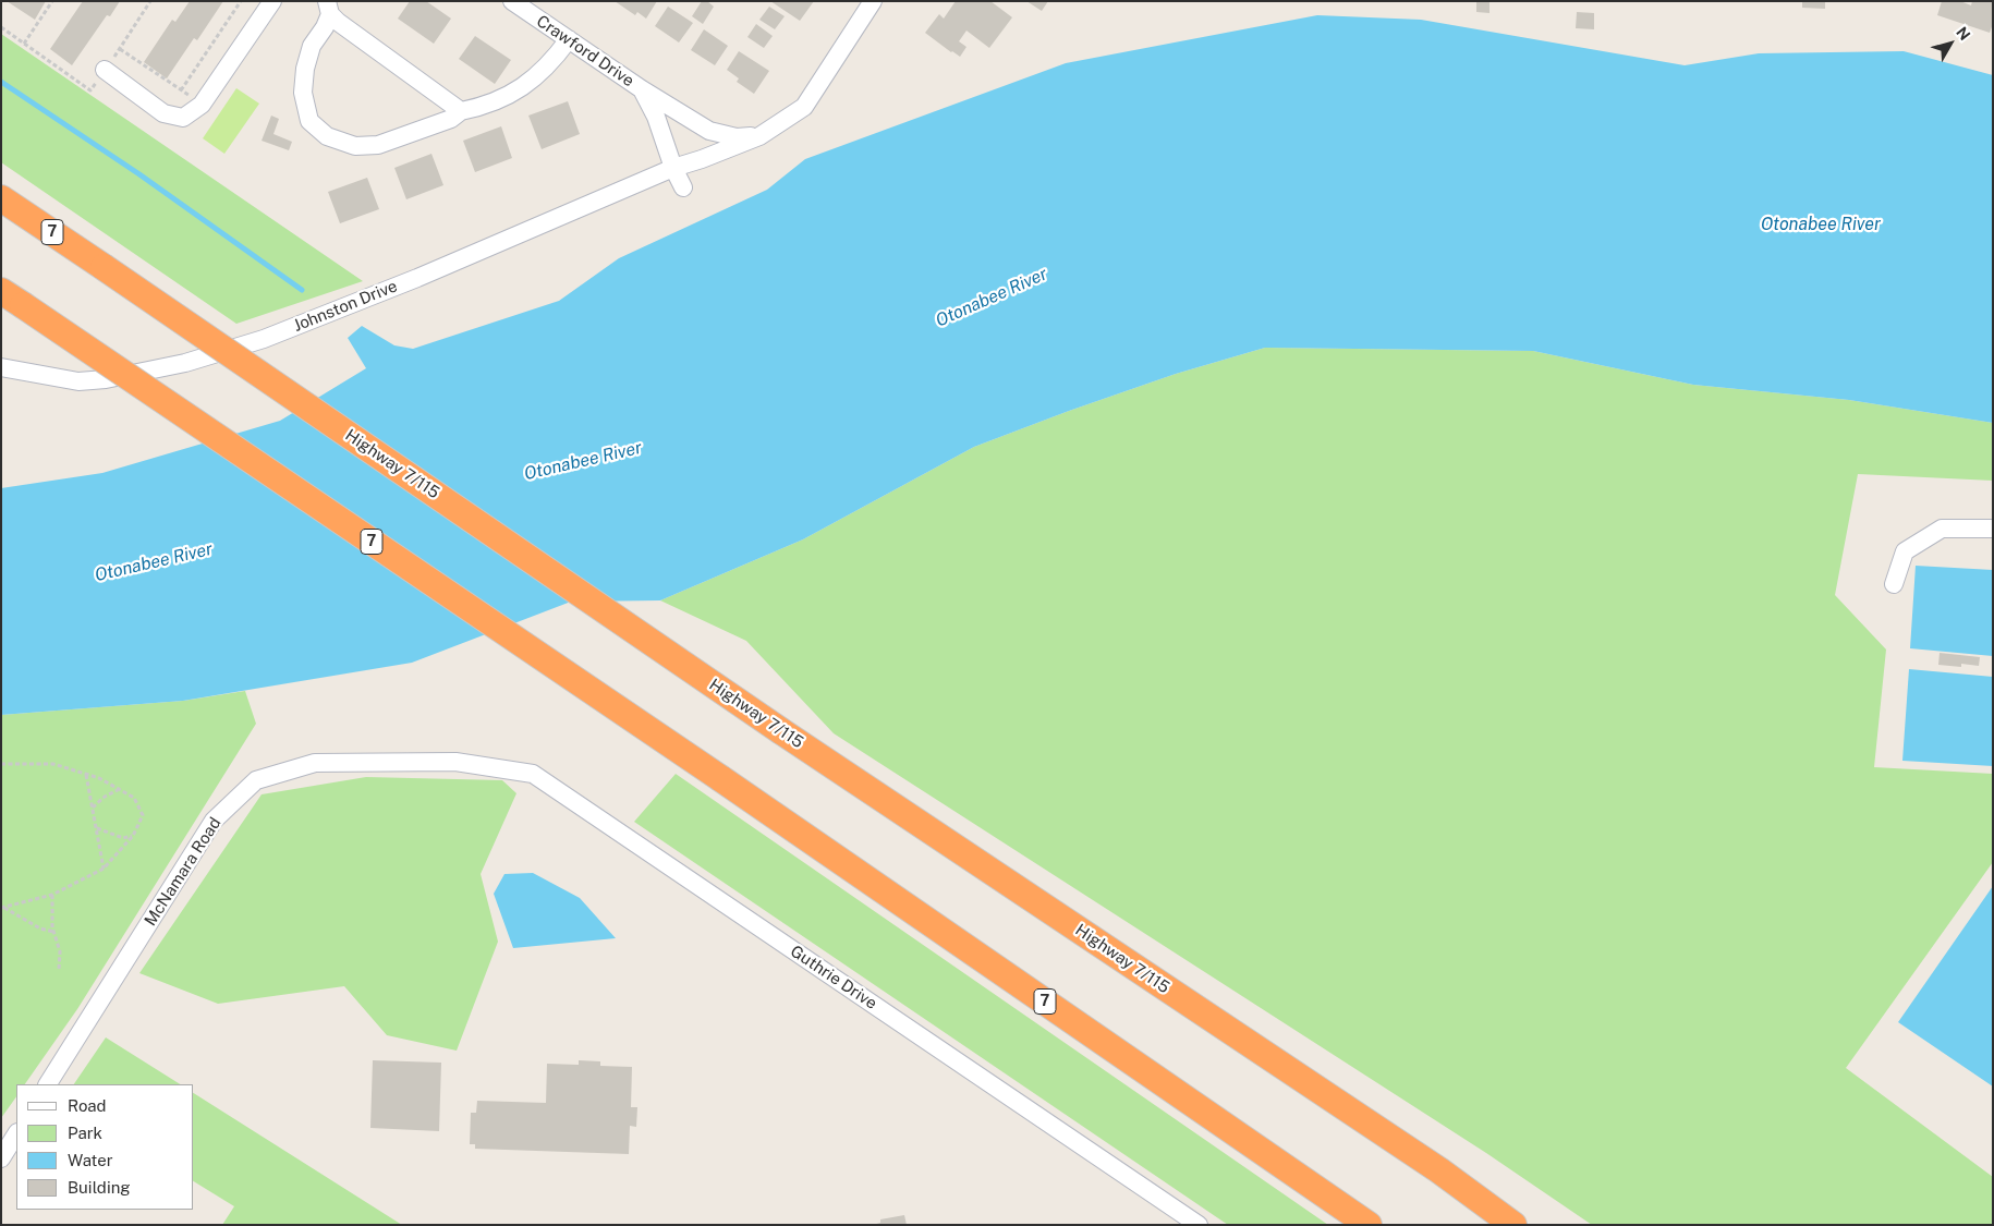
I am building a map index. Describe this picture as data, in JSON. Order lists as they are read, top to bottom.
{
  "streets": {
    "highway": ["7", "Highway 7/115"],
    "street": [
      "Crawford Drive",
      "Johnston Drive",
      "McNamara Road",
      "Guthrie Drive"
    ]
  },
  "crossings": [
    ["Crawford Drive", "Johnston Drive"],
    ["McNamara Road", "Guthrie Drive"]
  ],
  "water": ["Otonabee River"],
  "legend": [
    "Road",
    "Park",
    "Water",
    "Building"
  ],
  "north": "top right"
}
